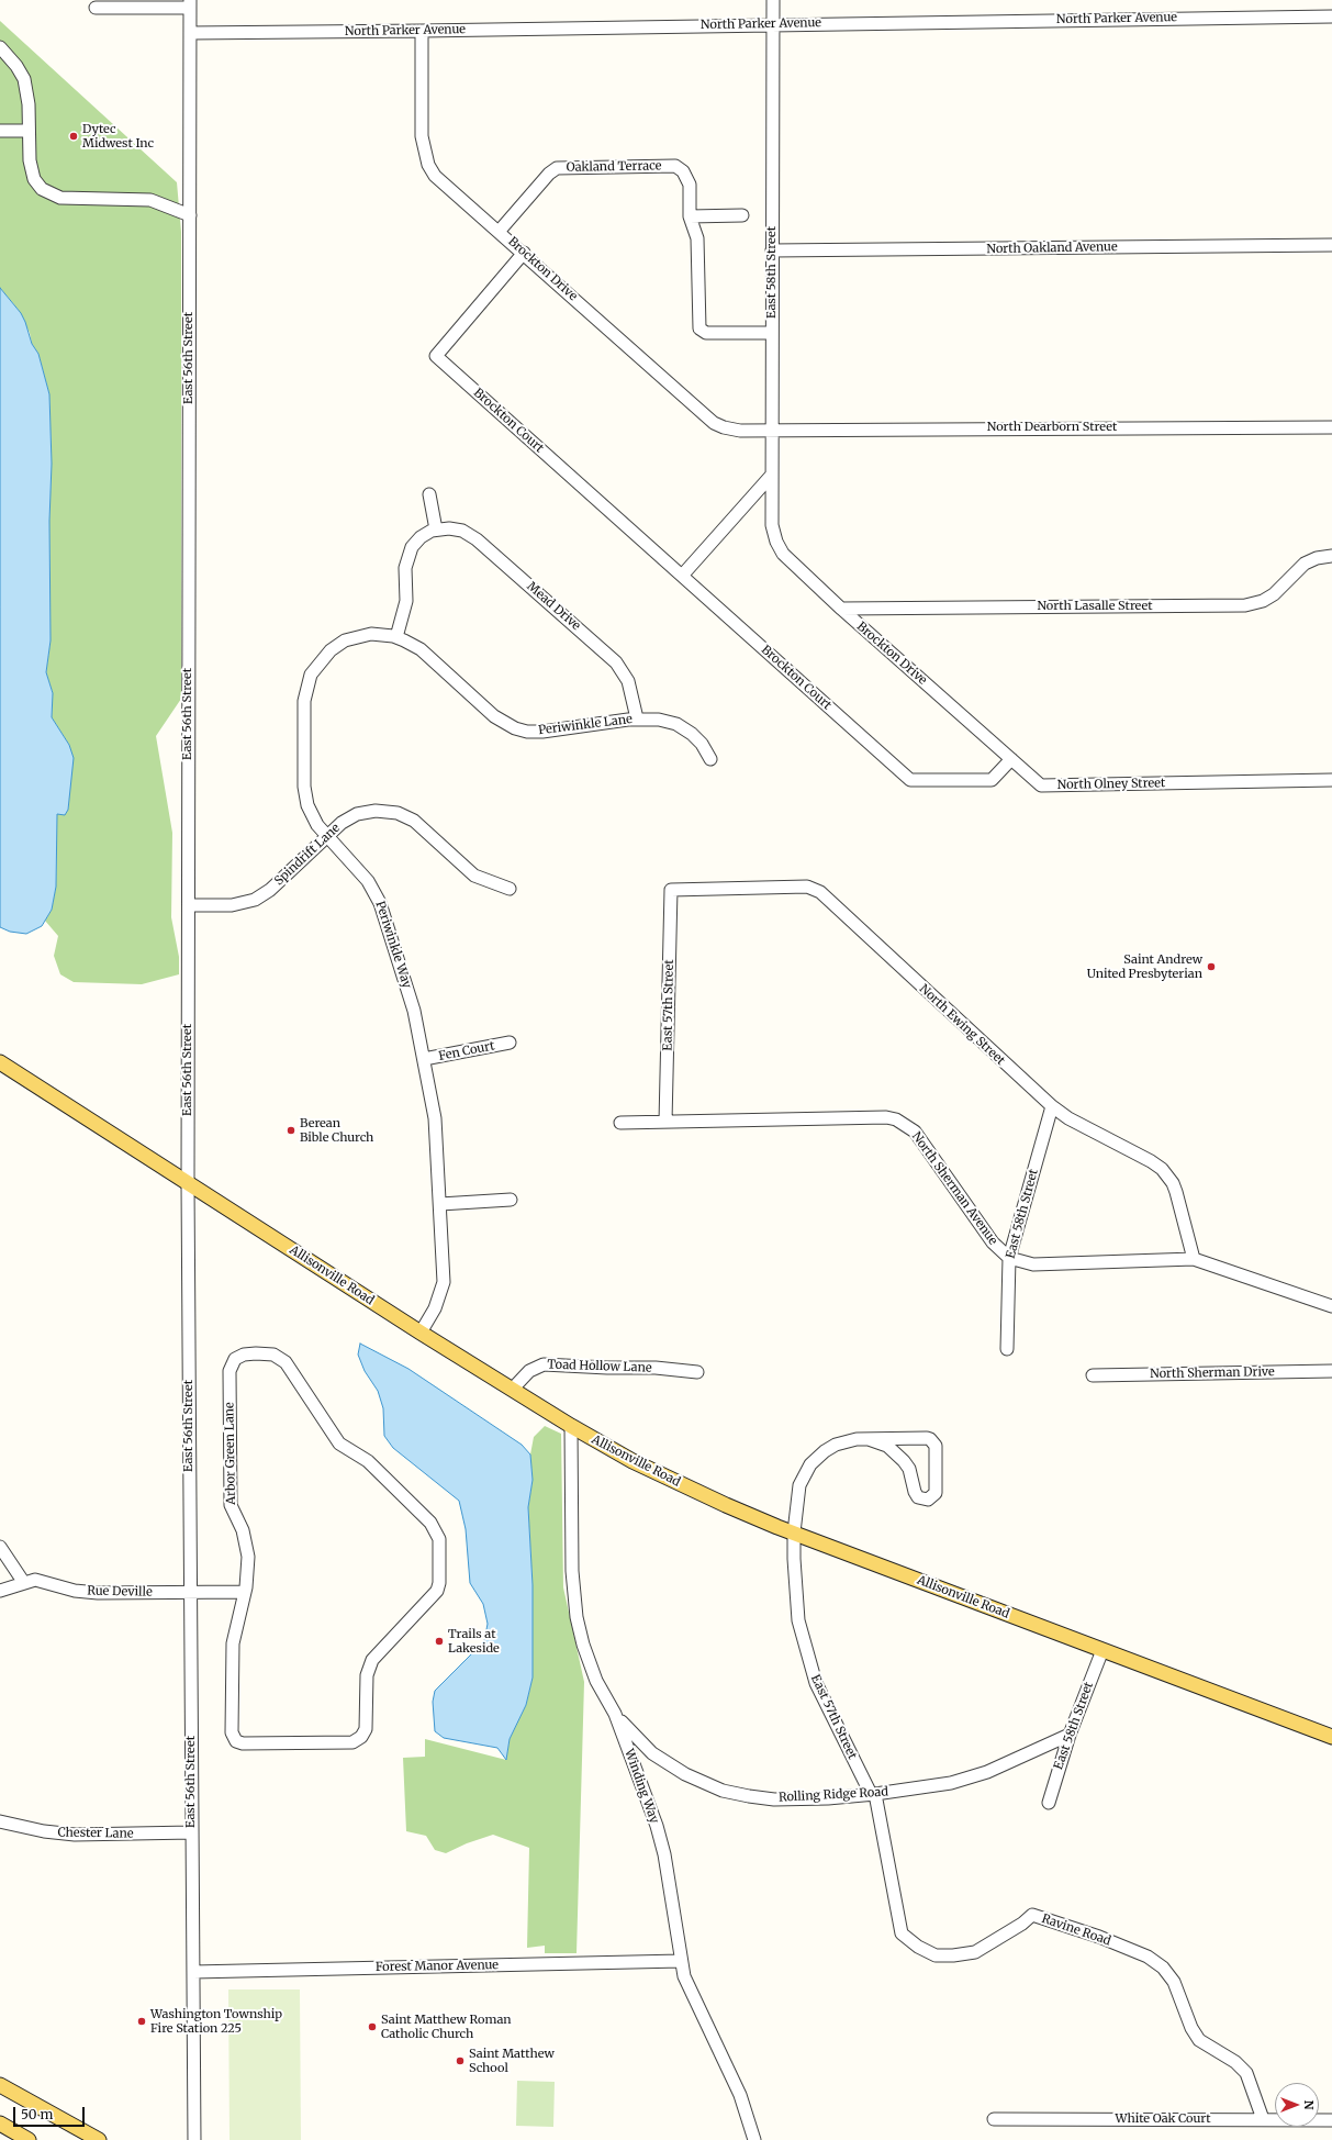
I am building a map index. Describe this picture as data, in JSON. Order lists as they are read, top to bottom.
{
  "streets": {
    "main road": ["Allisonville Road"],
    "street": [
      "North Parker Avenue",
      "Oakland Terrace",
      "North Oakland Avenue",
      "Brockton Drive",
      "East 58th Street",
      "East 56th Street",
      "Brockton Court",
      "North Dearborn Street",
      "Mead Drive",
      "North Lasalle Street",
      "Periwinkle Lane",
      "North Olney Street",
      "Spindrift Lane",
      "Periwinkle Way",
      "East 57th Street",
      "North Ewing Street",
      "Fen Court",
      "North Sherman Avenue",
      "Toad Hollow Lane",
      "North Sherman Drive",
      "Arbor Green Lane",
      "Rue Deville",
      "Winding Way",
      "Rolling Ridge Road",
      "Chester Lane",
      "Ravine Road",
      "Forest Manor Avenue",
      "White Oak Court"
    ]
  },
  "crossings": [
    ["North Parker Avenue", "Brockton Drive"],
    ["North Parker Avenue", "East 58th Street"],
    ["North Parker Avenue", "East 56th Street"],
    ["Oakland Terrace", "Brockton Drive"],
    ["Oakland Terrace", "East 58th Street"],
    ["North Oakland Avenue", "East 58th Street"],
    ["Brockton Drive", "East 58th Street"],
    ["Brockton Drive", "Brockton Court"],
    ["Brockton Drive", "North Dearborn Street"],
    ["Brockton Drive", "North Lasalle Street"],
    ["Brockton Drive", "North Olney Street"],
    ["East 58th Street", "North Dearborn Street"],
    ["East 58th Street", "North Ewing Street"],
    ["East 58th Street", "North Sherman Avenue"],
    ["East 58th Street", "Allisonville Road"],
    ["East 58th Street", "Rolling Ridge Road"],
    ["East 56th Street", "Spindrift Lane"],
    ["East 56th Street", "Allisonville Road"],
    ["East 56th Street", "Rue Deville"],
    ["East 56th Street", "Chester Lane"],
    ["East 56th Street", "Forest Manor Avenue"],
    ["Brockton Court", "North Olney Street"],
    ["Mead Drive", "Periwinkle Lane"],
    ["Periwinkle Lane", "Periwinkle Way"],
    ["Spindrift Lane", "Periwinkle Way"],
    ["Periwinkle Way", "Fen Court"],
    ["Periwinkle Way", "Allisonville Road"],
    ["East 57th Street", "North Ewing Street"],
    ["East 57th Street", "North Sherman Avenue"],
    ["East 57th Street", "Allisonville Road"],
    ["East 57th Street", "Rolling Ridge Road"],
    ["East 57th Street", "Ravine Road"],
    ["North Ewing Street", "North Sherman Avenue"],
    ["Allisonville Road", "Toad Hollow Lane"],
    ["Allisonville Road", "Winding Way"],
    ["Arbor Green Lane", "Rue Deville"],
    ["Winding Way", "Rolling Ridge Road"],
    ["Winding Way", "Forest Manor Avenue"],
    ["Rolling Ridge Road", "Ravine Road"],
    ["Ravine Road", "White Oak Court"]
  ],
  "places": [
    "Dytec Midwest Inc",
    "Saint Andrew United Presbyterian",
    "Berean Bible Church",
    "Trails at Lakeside",
    "Washington Township Fire Station 225",
    "Saint Matthew Roman Catholic Church",
    "Saint Matthew School"
  ],
  "scale_bar": "50 m",
  "north": "right"
}
